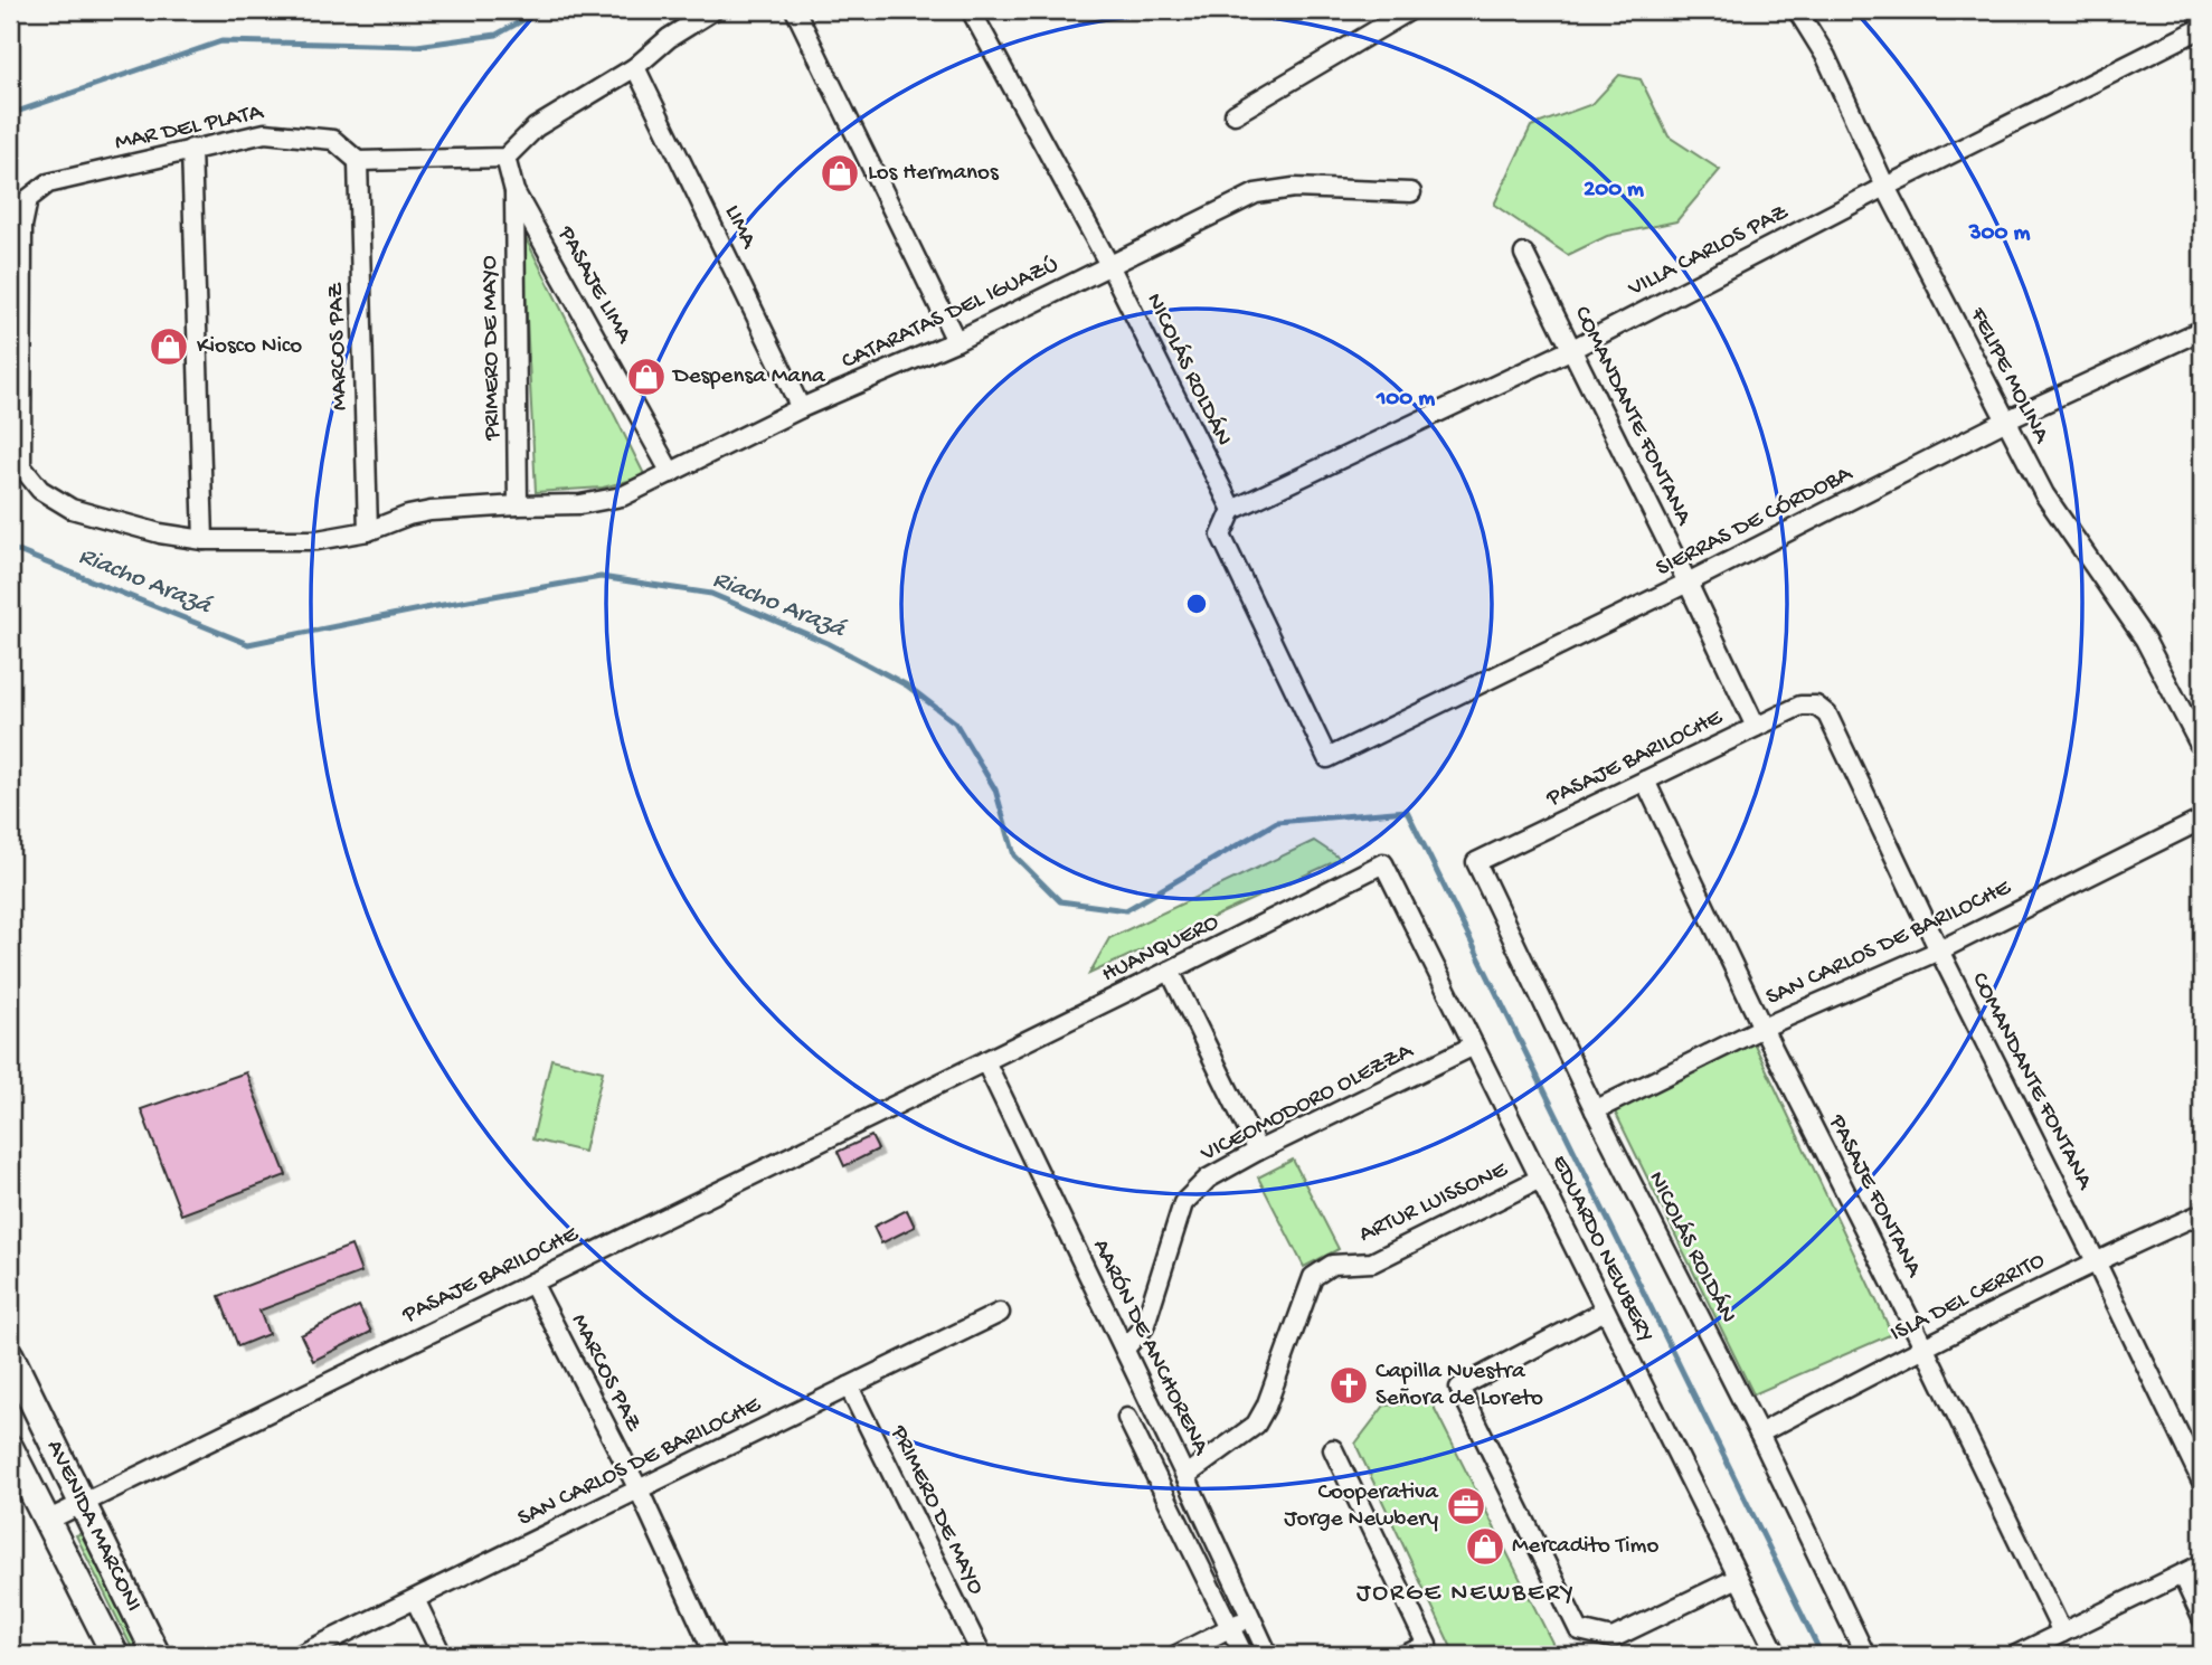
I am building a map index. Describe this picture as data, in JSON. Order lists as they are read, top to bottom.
{
  "streets": {
    "main road": ["AVENIDA MARCONI"],
    "street": [
      "MAR DEL PLATA",
      "LIMA",
      "VILLA CARLOS PAZ",
      "PASAJE LIMA",
      "CATARATAS DEL IGUAZÚ",
      "MARCOS PAZ",
      "PRIMERO DE MAYO",
      "NICOLÁS ROLDÁN",
      "FELIPE MOLINA",
      "COMANDANTE FONTANA",
      "SIERRAS DE CÓRDOBA",
      "PASAJE BARILOCHE",
      "SAN CARLOS DE BARILOCHE",
      "HUANQUERO",
      "VICEOMODORO OLEZZA",
      "PASAJE FONTANA",
      "ARTUR LUISSONE",
      "EDUARDO NEWBERY",
      "ISLA DEL CERRITO",
      "AARÓN DE ANCHORENA"
    ]
  },
  "crossings": [
    ["MAR DEL PLATA", "CATARATAS DEL IGUAZÚ"],
    ["MAR DEL PLATA", "MARCOS PAZ"],
    ["LIMA", "CATARATAS DEL IGUAZÚ"],
    ["VILLA CARLOS PAZ", "NICOLÁS ROLDÁN"],
    ["VILLA CARLOS PAZ", "FELIPE MOLINA"],
    ["VILLA CARLOS PAZ", "COMANDANTE FONTANA"],
    ["VILLA CARLOS PAZ", "SIERRAS DE CÓRDOBA"],
    ["PASAJE LIMA", "CATARATAS DEL IGUAZÚ"],
    ["PASAJE LIMA", "PRIMERO DE MAYO"],
    ["CATARATAS DEL IGUAZÚ", "MARCOS PAZ"],
    ["CATARATAS DEL IGUAZÚ", "PRIMERO DE MAYO"],
    ["CATARATAS DEL IGUAZÚ", "NICOLÁS ROLDÁN"],
    ["MARCOS PAZ", "PASAJE BARILOCHE"],
    ["MARCOS PAZ", "SAN CARLOS DE BARILOCHE"],
    ["PRIMERO DE MAYO", "SAN CARLOS DE BARILOCHE"],
    ["NICOLÁS ROLDÁN", "SIERRAS DE CÓRDOBA"],
    ["NICOLÁS ROLDÁN", "PASAJE BARILOCHE"],
    ["NICOLÁS ROLDÁN", "SAN CARLOS DE BARILOCHE"],
    ["NICOLÁS ROLDÁN", "ISLA DEL CERRITO"],
    ["FELIPE MOLINA", "SIERRAS DE CÓRDOBA"],
    ["COMANDANTE FONTANA", "SIERRAS DE CÓRDOBA"],
    ["COMANDANTE FONTANA", "PASAJE BARILOCHE"],
    ["COMANDANTE FONTANA", "SAN CARLOS DE BARILOCHE"],
    ["COMANDANTE FONTANA", "ISLA DEL CERRITO"],
    ["PASAJE BARILOCHE", "HUANQUERO"],
    ["PASAJE BARILOCHE", "PASAJE FONTANA"],
    ["PASAJE BARILOCHE", "AVENIDA MARCONI"],
    ["SAN CARLOS DE BARILOCHE", "PASAJE FONTANA"],
    ["HUANQUERO", "EDUARDO NEWBERY"],
    ["HUANQUERO", "AARÓN DE ANCHORENA"],
    ["VICEOMODORO OLEZZA", "EDUARDO NEWBERY"],
    ["VICEOMODORO OLEZZA", "AARÓN DE ANCHORENA"],
    ["PASAJE FONTANA", "ISLA DEL CERRITO"],
    ["ARTUR LUISSONE", "EDUARDO NEWBERY"],
    ["ARTUR LUISSONE", "AARÓN DE ANCHORENA"]
  ],
  "districts": ["JORGE NEWBERY"],
  "water": ["Riacho Arazá"],
  "places": {
    "shop": [
      "Los Hermanos",
      "Kiosco Nico",
      "Despensa Mana",
      "Mercadito Timo"
    ],
    "church": ["Capilla Nuestra Señora de Loreto"],
    "office": ["Cooperativa Jorge Newbery"]
  },
  "rings": ["200 m", "300 m", "100 m"]
}
